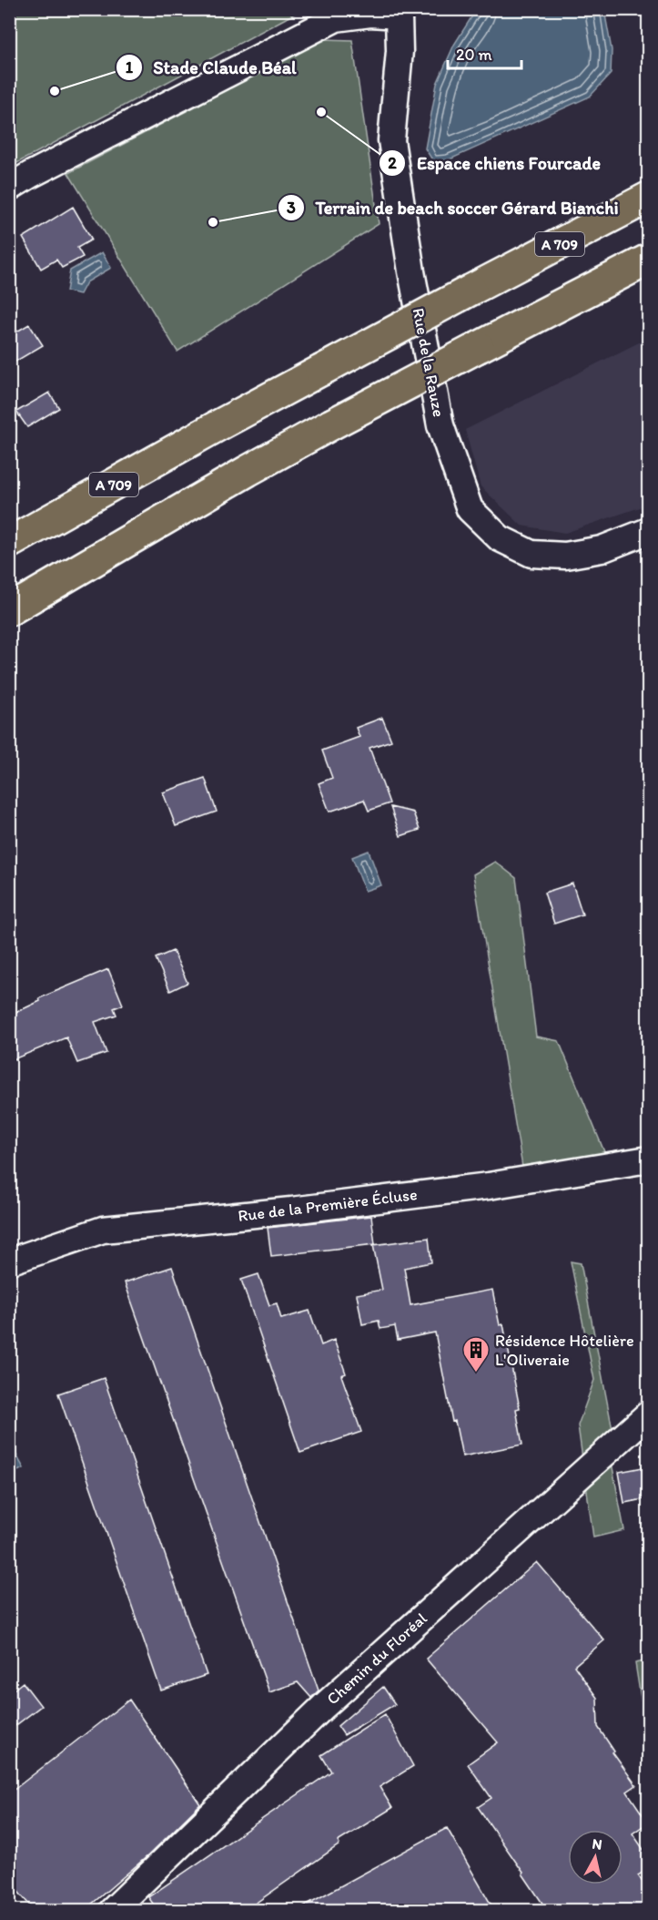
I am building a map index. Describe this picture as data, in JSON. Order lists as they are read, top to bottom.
{
  "streets": {
    "highway": ["A 709"],
    "street": ["Rue de la Rauze", "Rue de la Première Écluse", "Chemin du Floréal"]
  },
  "places": {
    "other": ["Stade Claude Béal", "Espace chiens Fourcade", "Terrain de beach soccer Gérard Bianchi"],
    "building": ["Résidence Hôtelière L'Oliveraie"]
  },
  "scale_bar": "20 m",
  "north": "top"
}
